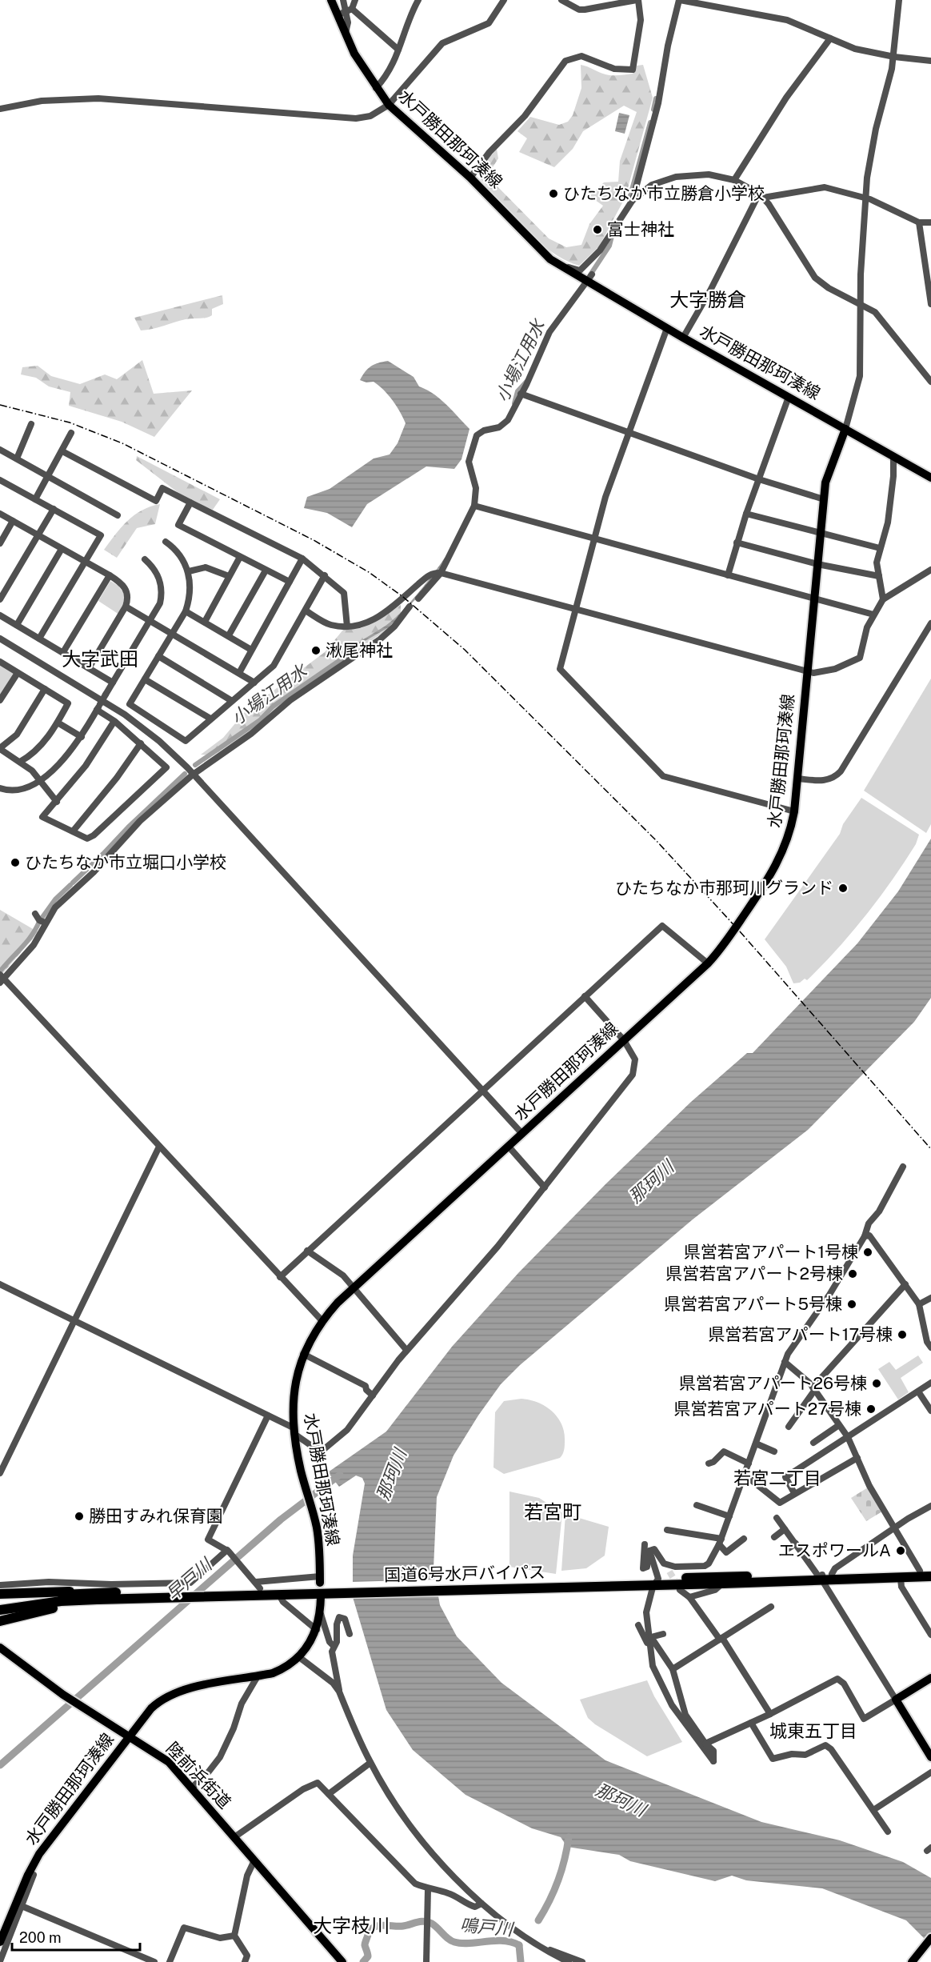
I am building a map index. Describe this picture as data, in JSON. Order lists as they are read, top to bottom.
{
  "streets": {
    "highway": ["国道6号水戸バイパス"],
    "main road": ["水戸勝田那珂湊線", "陸前浜街道"]
  },
  "crossings": [
    ["水戸勝田那珂湊線", "陸前浜街道"]
  ],
  "districts": [
    "大字勝倉",
    "大字武田",
    "若宮二丁目",
    "若宮町",
    "城東五丁目",
    "大字枝川"
  ],
  "water": [
    "小場江用水",
    "那珂川",
    "早戸川",
    "鳴戸川"
  ],
  "places": [
    "ひたちなか市立勝倉小学校",
    "富士神社",
    "湫尾神社",
    "ひたちなか市立堀口小学校",
    "ひたちなか市那珂川グランド",
    "県営若宮アパート1号棟",
    "県営若宮アパート2号棟",
    "県営若宮アパート5号棟",
    "県営若宮アパート17号棟",
    "県営若宮アパート26号棟",
    "県営若宮アパート27号棟",
    "勝田すみれ保育園",
    "エスポワールA"
  ],
  "scale_bar": "200 m"
}
